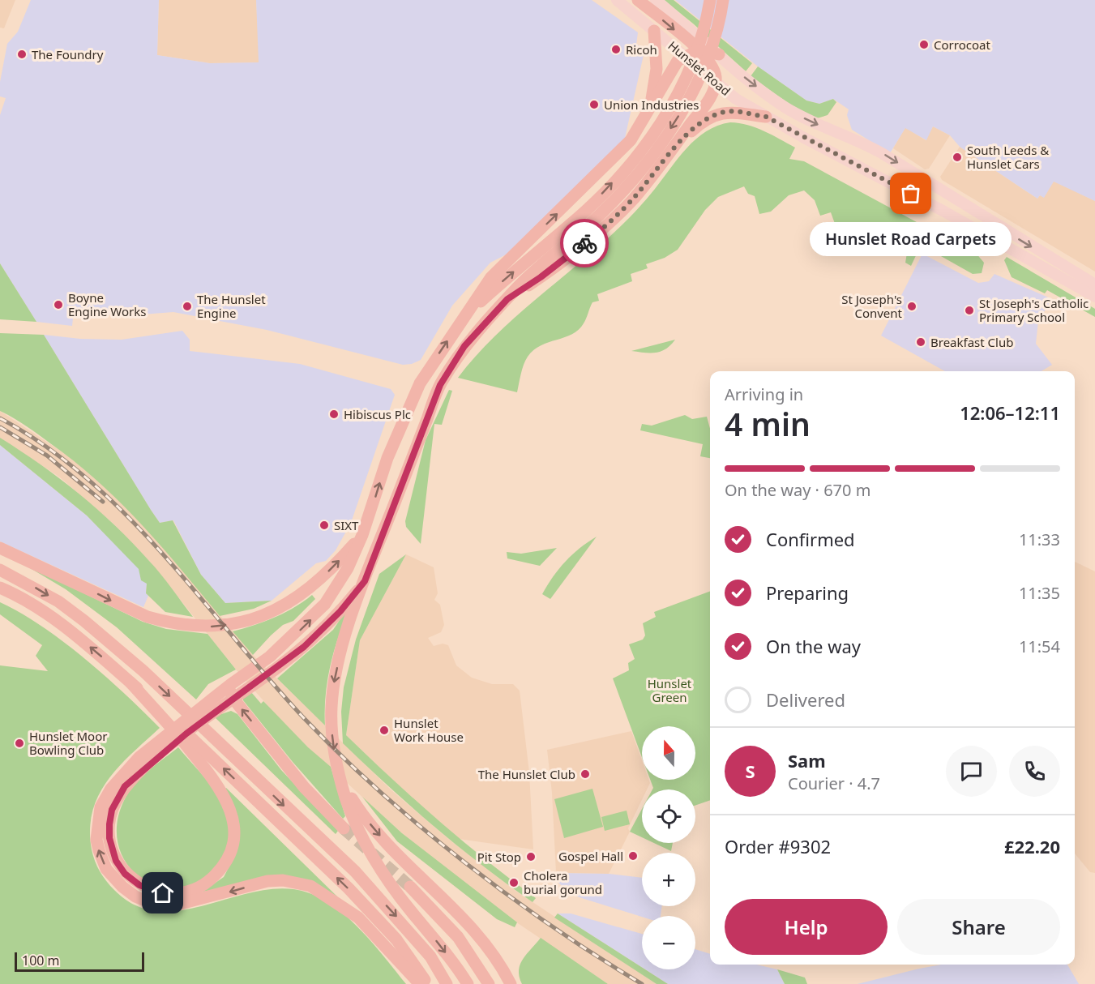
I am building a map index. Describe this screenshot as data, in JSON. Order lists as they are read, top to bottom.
{
  "streets": {
    "main road": ["Hunslet Road"]
  },
  "parks": ["Hunslet Green"],
  "places": [
    "Corrocoat",
    "Ricoh",
    "The Foundry",
    "Union Industries",
    "South Leeds & Hunslet Cars",
    "Hunslet Road Carpets",
    "Boyne Engine Works",
    "The Hunslet Engine",
    "St Joseph's Convent",
    "St Joseph's Catholic Primary School",
    "Breakfast Club",
    "Hibiscus Plc",
    "SIXT",
    "Hunslet Work House",
    "Hunslet Moor Bowling Club",
    "The Hunslet Club",
    "Gospel Hall",
    "Pit Stop",
    "Cholera burial gorund"
  ],
  "scale_bar": "100 m",
  "north": "top",
  "page": {
    "bubble": "Hunslet Road Carpets",
    "heading": ["4 min", "Arriving in", "12:06–12:11"],
    "panel": [
      "Sam",
      "Courier · 4.7",
      "Order #9302",
      "£22.20"
    ],
    "bar": "On the way · 670 m",
    "list": [
      ["Confirmed", "11:33"],
      ["Preparing", "11:35"],
      ["On the way", "11:54"],
      "Delivered"
    ],
    "map_buttons": ["+", "−"],
    "round": "S",
    "buttons": ["Help", "Share"],
    "scale": "100 m"
  }
}
